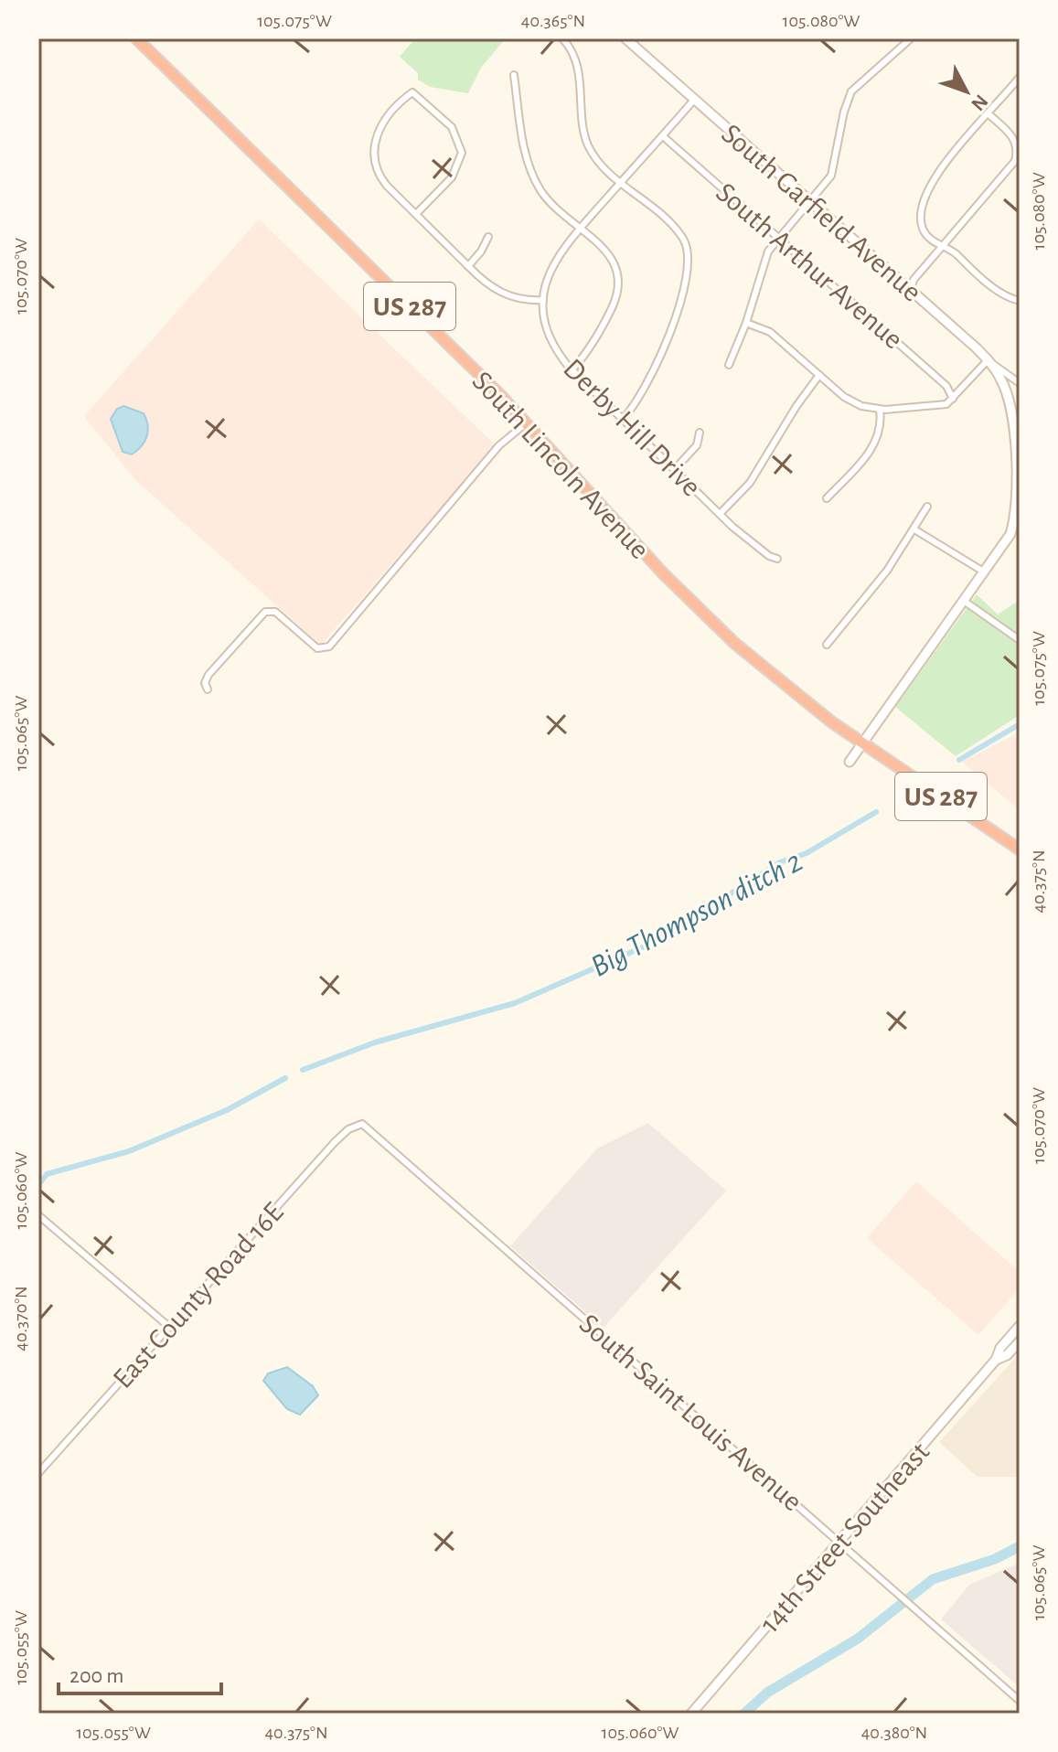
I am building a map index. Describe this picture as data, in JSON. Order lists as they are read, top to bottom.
{
  "streets": {
    "highway": ["US 287", "South Lincoln Avenue"],
    "street": [
      "South Garfield Avenue",
      "South Arthur Avenue",
      "Derby Hill Drive",
      "East County Road 16E",
      "South Saint Louis Avenue",
      "14th Street Southeast"
    ]
  },
  "crossings": [
    ["South Garfield Avenue", "Derby Hill Drive"],
    ["South Arthur Avenue", "Derby Hill Drive"],
    ["East County Road 16E", "South Saint Louis Avenue"],
    ["South Saint Louis Avenue", "14th Street Southeast"]
  ],
  "water": ["Big Thompson ditch 2"],
  "scale_bar": "200 m",
  "north": "bottom right",
  "coordinates": [
    "105.075°W",
    "40.365°N",
    "105.080°W",
    "105.070°W",
    "105.065°W",
    "40.375°N",
    "105.060°W",
    "40.370°N",
    "105.055°W",
    "40.380°N"
  ]
}
